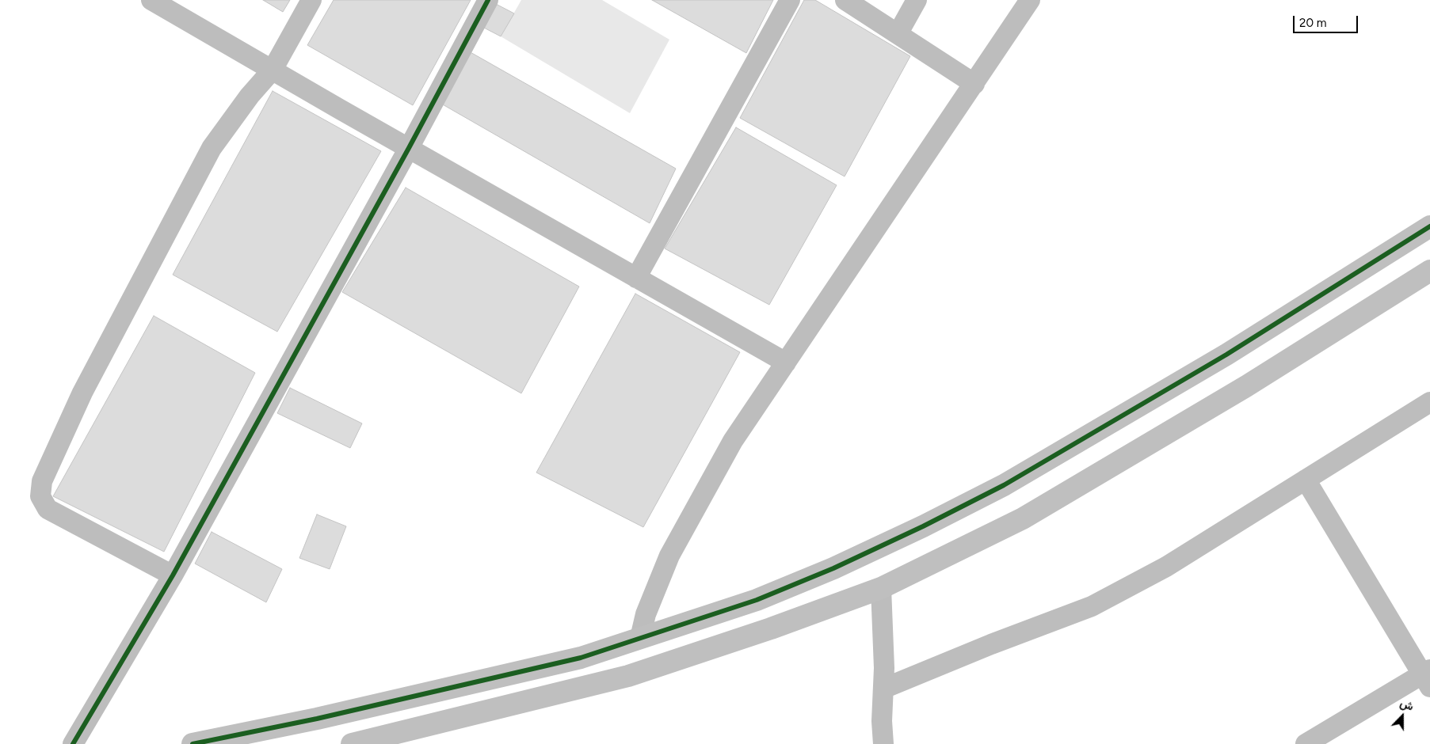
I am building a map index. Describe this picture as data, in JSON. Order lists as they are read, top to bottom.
{
  "scale_bar": "20 m",
  "north": "top"
}
